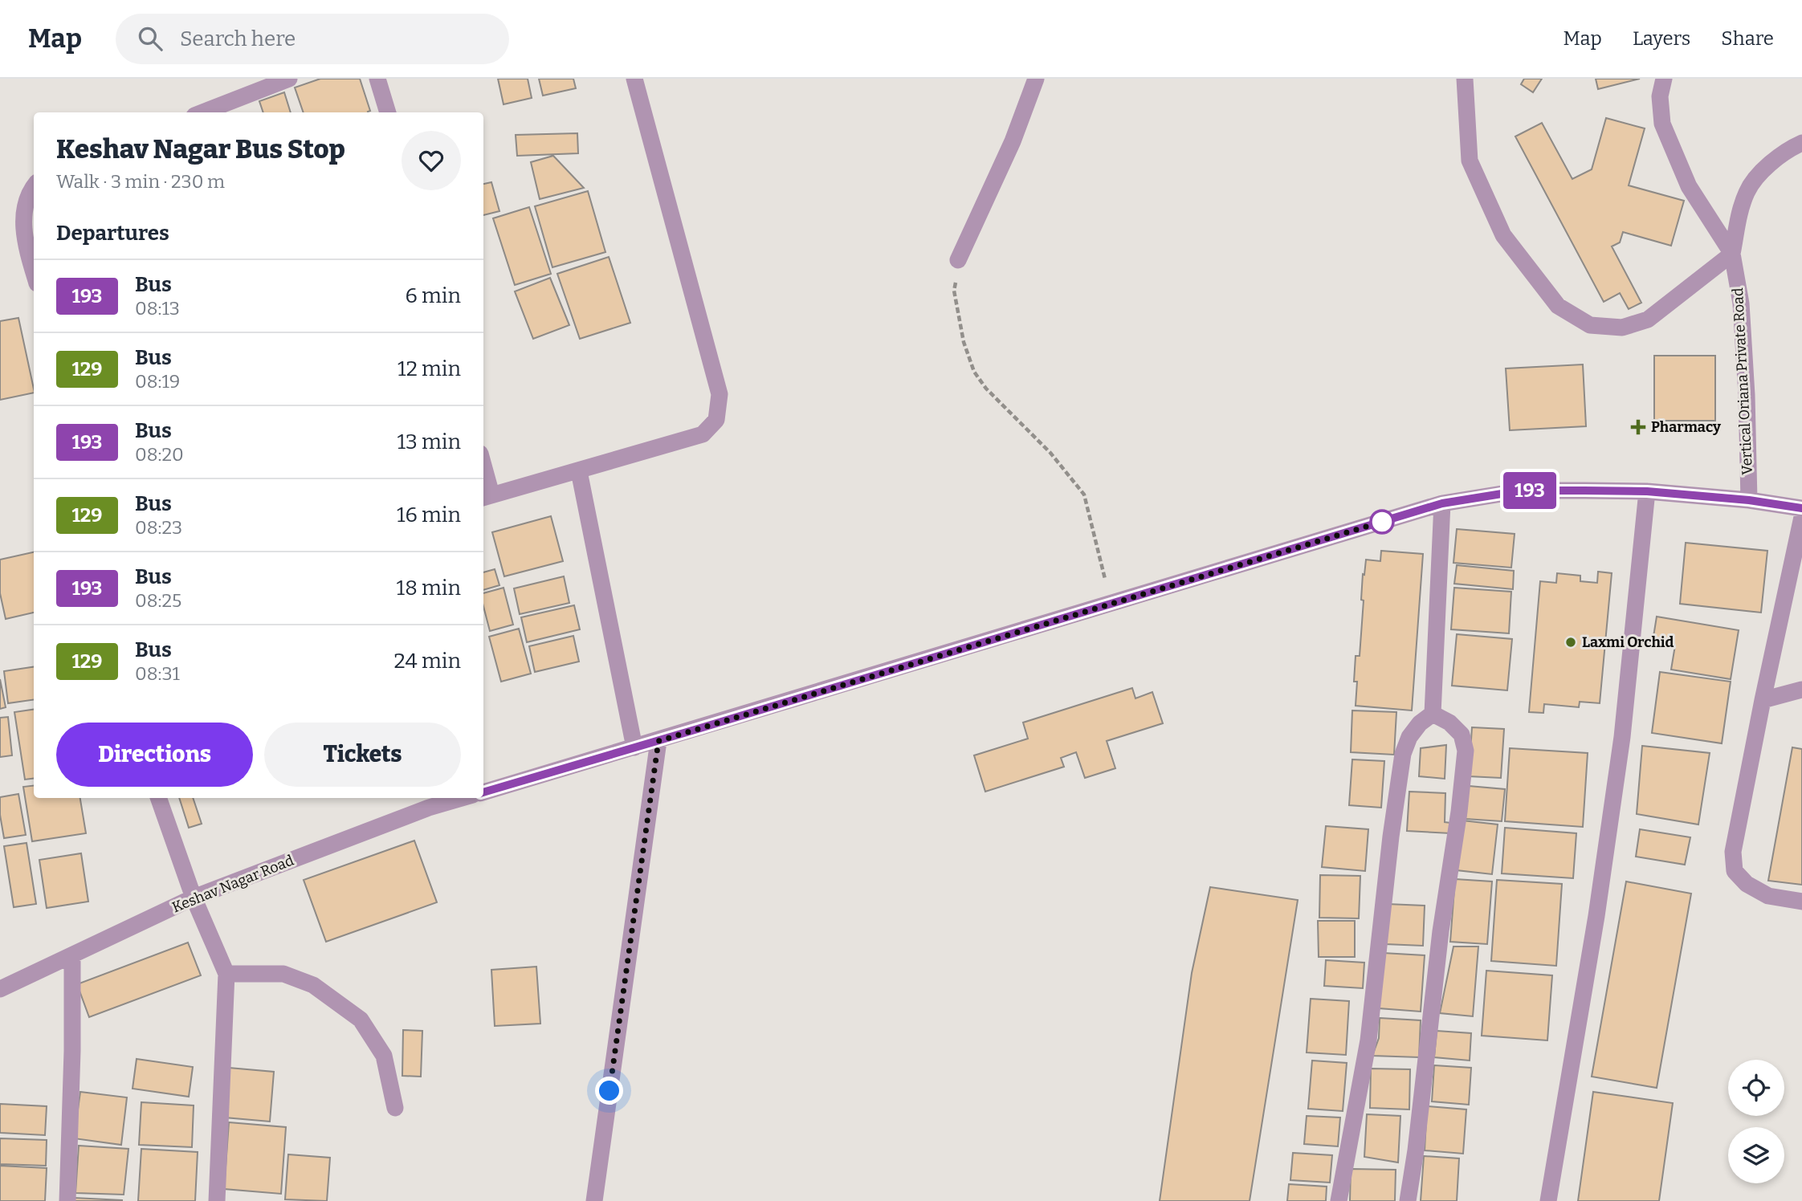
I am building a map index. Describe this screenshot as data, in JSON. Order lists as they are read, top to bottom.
{
  "streets": {
    "street": ["Vertical Oriana Private Road", "Keshav Nagar Road"]
  },
  "places": {
    "health": ["Pharmacy"],
    "other": ["Laxmi Orchid"]
  },
  "lines": ["bus line 193"],
  "page": {
    "header": "Map",
    "search": "Search here",
    "nav": ["Map", "Layers", "Share"],
    "on_map": "193",
    "heading": [
      ["Keshav Nagar Bus Stop", "Walk · 3 min · 230 m"],
      "Departures"
    ],
    "list": [
      {
        "mark": "193",
        "name": "Bus",
        "note": "08:13",
        "value": "6 min"
      },
      {
        "mark": "129",
        "name": "Bus",
        "note": "08:19",
        "value": "12 min"
      },
      {
        "mark": "193",
        "name": "Bus",
        "note": "08:20",
        "value": "13 min"
      },
      {
        "mark": "129",
        "name": "Bus",
        "note": "08:23",
        "value": "16 min"
      },
      {
        "mark": "193",
        "name": "Bus",
        "note": "08:25",
        "value": "18 min"
      },
      {
        "mark": "129",
        "name": "Bus",
        "note": "08:31",
        "value": "24 min"
      }
    ],
    "buttons": ["Directions", "Tickets"]
  }
}
